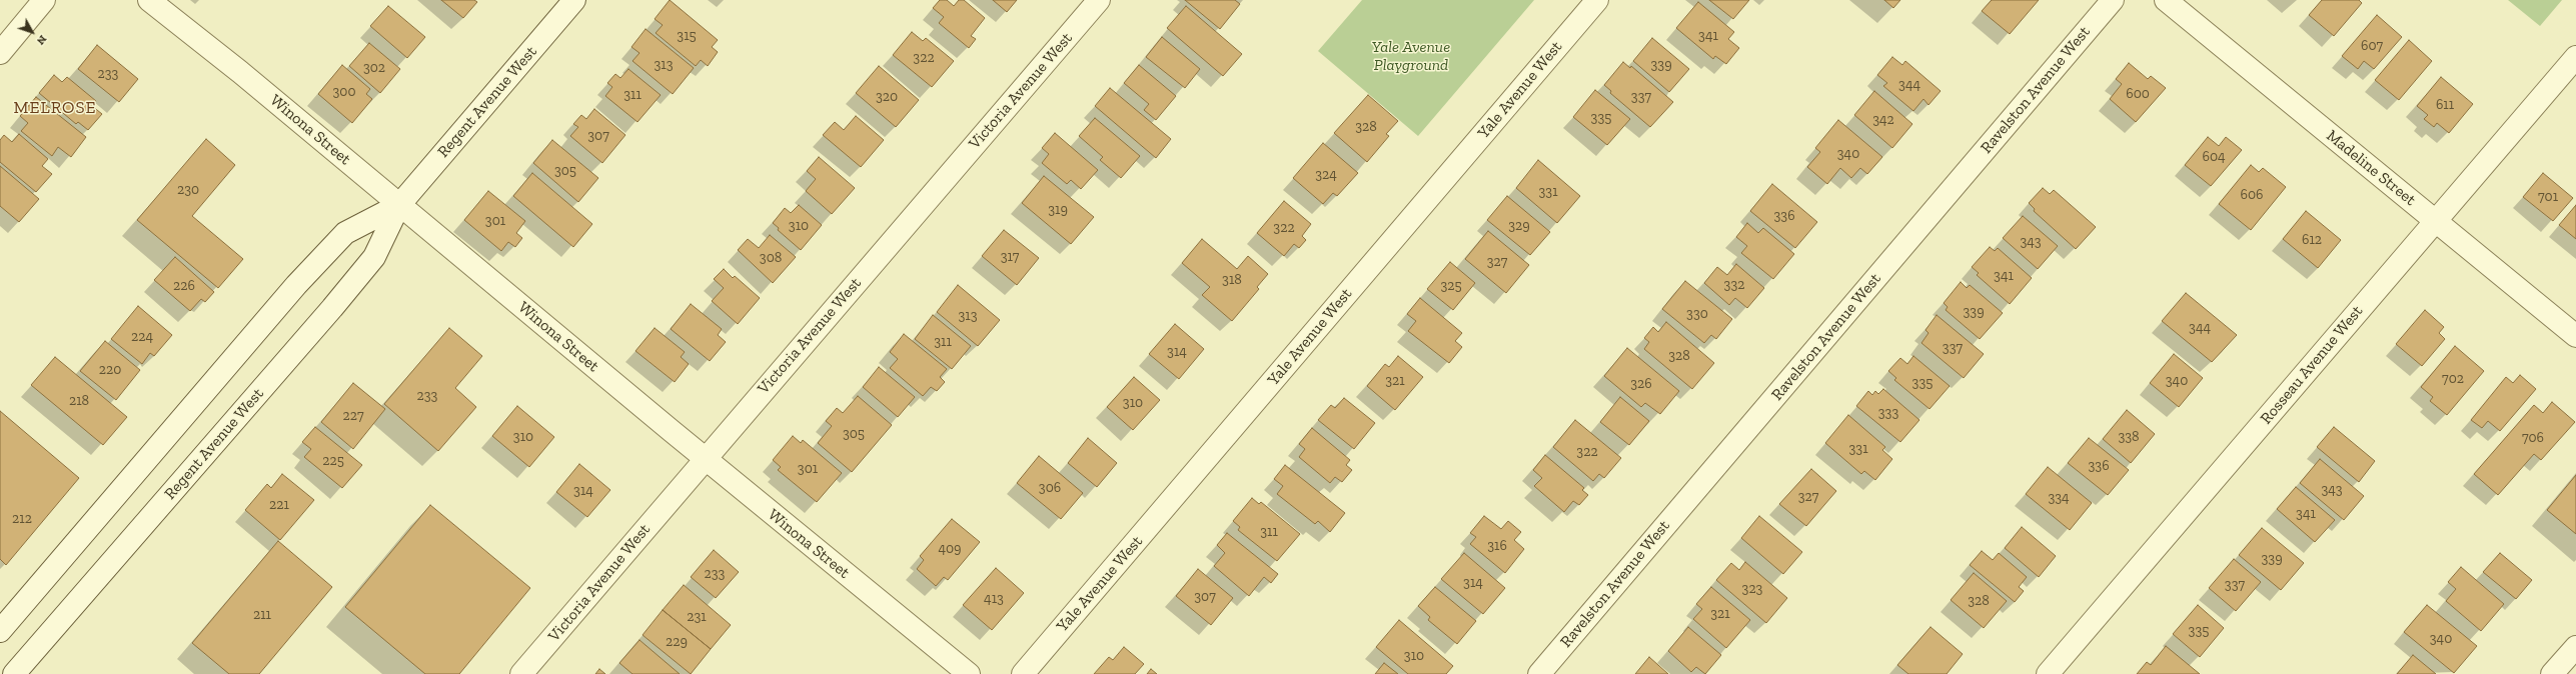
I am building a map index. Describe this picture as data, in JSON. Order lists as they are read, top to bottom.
{
  "streets": {
    "street": [
      "Yale Avenue West",
      "Ravelston Avenue West",
      "Victoria Avenue West",
      "Regent Avenue West",
      "Winona Street",
      "Madeline Street",
      "Rosseau Avenue West"
    ]
  },
  "crossings": [
    ["Victoria Avenue West", "Winona Street"],
    ["Regent Avenue West", "Winona Street"],
    ["Madeline Street", "Rosseau Avenue West"]
  ],
  "districts": ["MELROSE"],
  "parks": ["Yale Avenue Playground"],
  "house_numbers": [
    "315",
    "341",
    "607",
    "322",
    "313",
    "339",
    "302",
    "233",
    "344",
    "300",
    "600",
    "311",
    "320",
    "337",
    "611",
    "335",
    "342",
    "328",
    "307",
    "340",
    "604",
    "305",
    "324",
    "230",
    "331",
    "606",
    "701",
    "319",
    "336",
    "301",
    "310",
    "329",
    "322",
    "612",
    "343",
    "317",
    "308",
    "327",
    "341",
    "318",
    "332",
    "226",
    "325",
    "339",
    "330",
    "313",
    "344",
    "224",
    "311",
    "337",
    "314",
    "328",
    "220",
    "702",
    "321",
    "340",
    "335",
    "326",
    "233",
    "218",
    "310",
    "333",
    "227",
    "305",
    "310",
    "338",
    "706",
    "331",
    "322",
    "225",
    "336",
    "301",
    "306",
    "343",
    "314",
    "327",
    "334",
    "221",
    "341",
    "212",
    "311",
    "316",
    "409",
    "339",
    "233",
    "314",
    "337",
    "323",
    "307",
    "413",
    "328",
    "321",
    "211",
    "231",
    "335",
    "340",
    "229",
    "310"
  ],
  "north": "bottom right"
}
